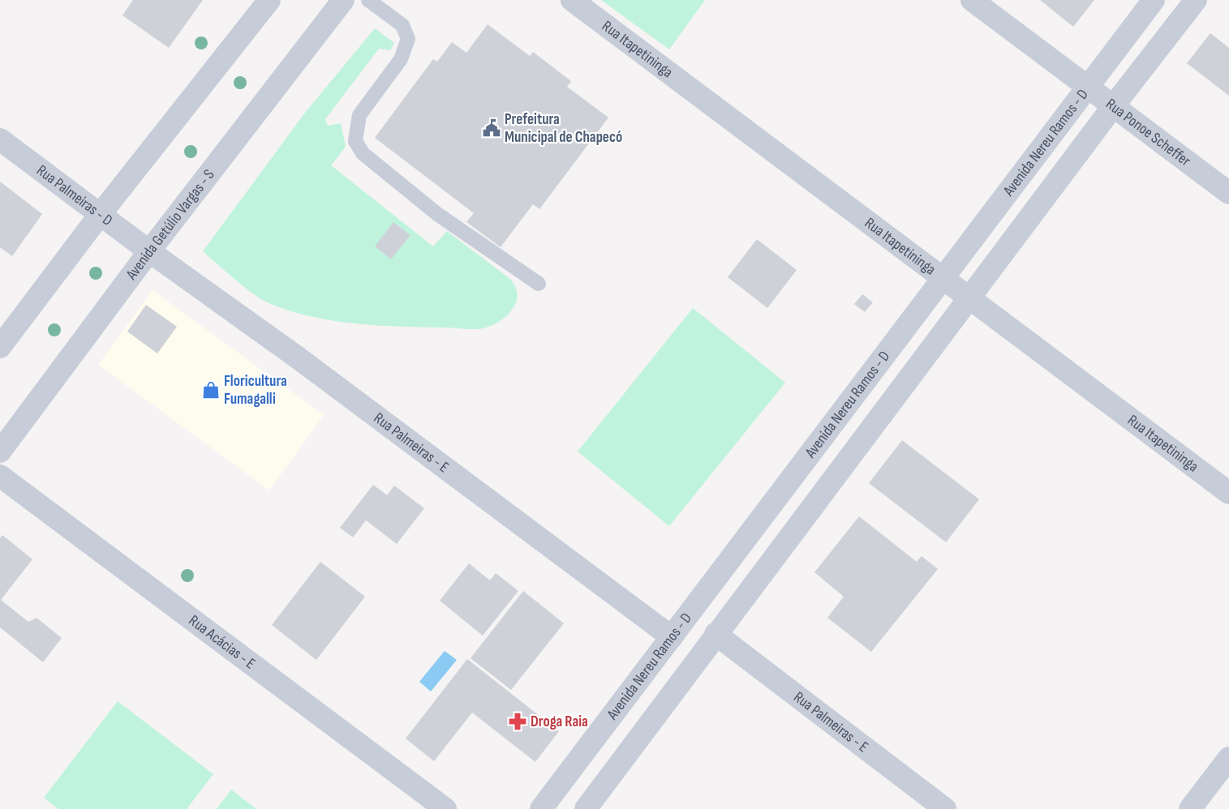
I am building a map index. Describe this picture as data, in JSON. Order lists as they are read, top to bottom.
{
  "streets": {
    "street": [
      "Rua Itapetininga",
      "Rua Ponoe Scheffer",
      "Avenida Nereu Ramos - D",
      "Rua Palmeiras - D",
      "Avenida Getúlio Vargas - S",
      "Rua Palmeiras - E",
      "Rua Acácias - E"
    ]
  },
  "crossings": [
    ["Rua Itapetininga", "Avenida Nereu Ramos - D"],
    ["Rua Ponoe Scheffer", "Avenida Nereu Ramos - D"],
    ["Avenida Nereu Ramos - D", "Rua Palmeiras - E"],
    ["Rua Palmeiras - D", "Avenida Getúlio Vargas - S"],
    ["Rua Palmeiras - D", "Rua Palmeiras - E"],
    ["Avenida Getúlio Vargas - S", "Rua Palmeiras - E"]
  ],
  "places": {
    "public building": ["Prefeitura Municipal de Chapecó"],
    "shop": ["Floricultura Fumagalli"],
    "pharmacy": ["Droga Raia"]
  }
}
